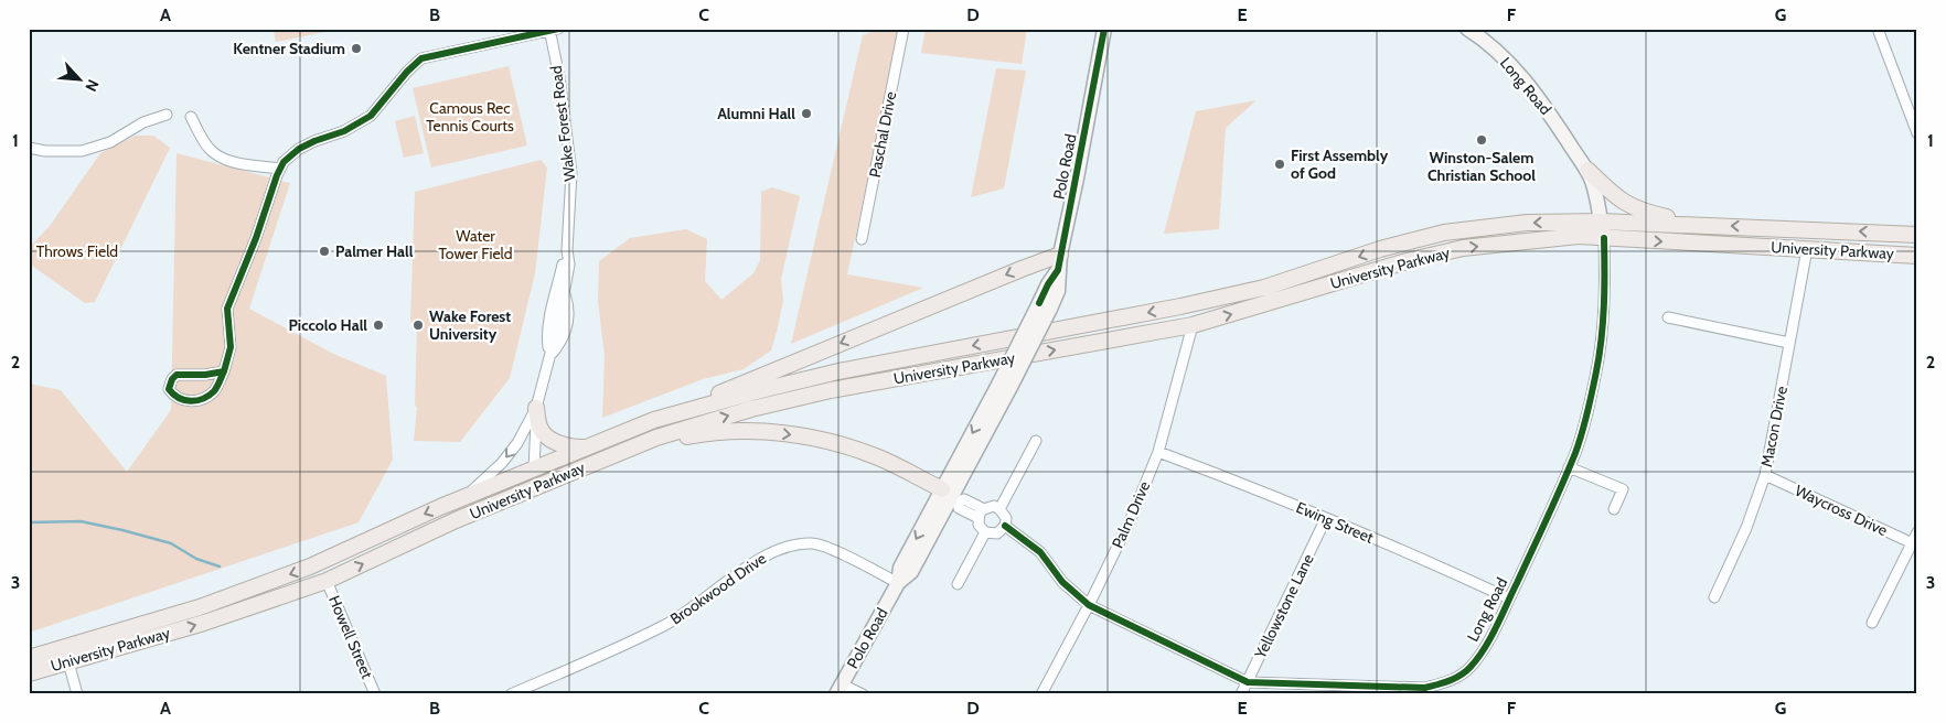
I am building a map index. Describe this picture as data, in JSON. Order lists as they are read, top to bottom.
{
  "streets": {
    "main road": ["Long Road", "Polo Road", "University Parkway"],
    "street": [
      "Wake Forest Road",
      "Paschal Drive",
      "Macon Drive",
      "Waycross Drive",
      "Palm Drive",
      "Ewing Street",
      "Brookwood Drive",
      "Yellowstone Lane",
      "Howell Street"
    ]
  },
  "crossings": [
    ["Long Road", "University Parkway"],
    ["Long Road", "Palm Drive"],
    ["Long Road", "Ewing Street"],
    ["Long Road", "Yellowstone Lane"],
    ["Wake Forest Road", "University Parkway"],
    ["Polo Road", "Brookwood Drive"],
    ["University Parkway", "Macon Drive"],
    ["University Parkway", "Palm Drive"],
    ["University Parkway", "Howell Street"],
    ["Macon Drive", "Waycross Drive"],
    ["Palm Drive", "Ewing Street"],
    ["Ewing Street", "Yellowstone Lane"]
  ],
  "parks": ["Camous Rec Tennis Courts", "Water Tower Field", "Throws Field"],
  "places": [
    "Kentner Stadium",
    "Alumni Hall",
    "Winston-Salem Christian School",
    "First Assembly of God",
    "Palmer Hall",
    "Piccolo Hall",
    "Wake Forest University"
  ],
  "north": "bottom right",
  "grid": {
    "columns": [
      "A",
      "B",
      "C",
      "D",
      "E",
      "F",
      "G"
    ],
    "rows": ["1", "2", "3"]
  }
}
